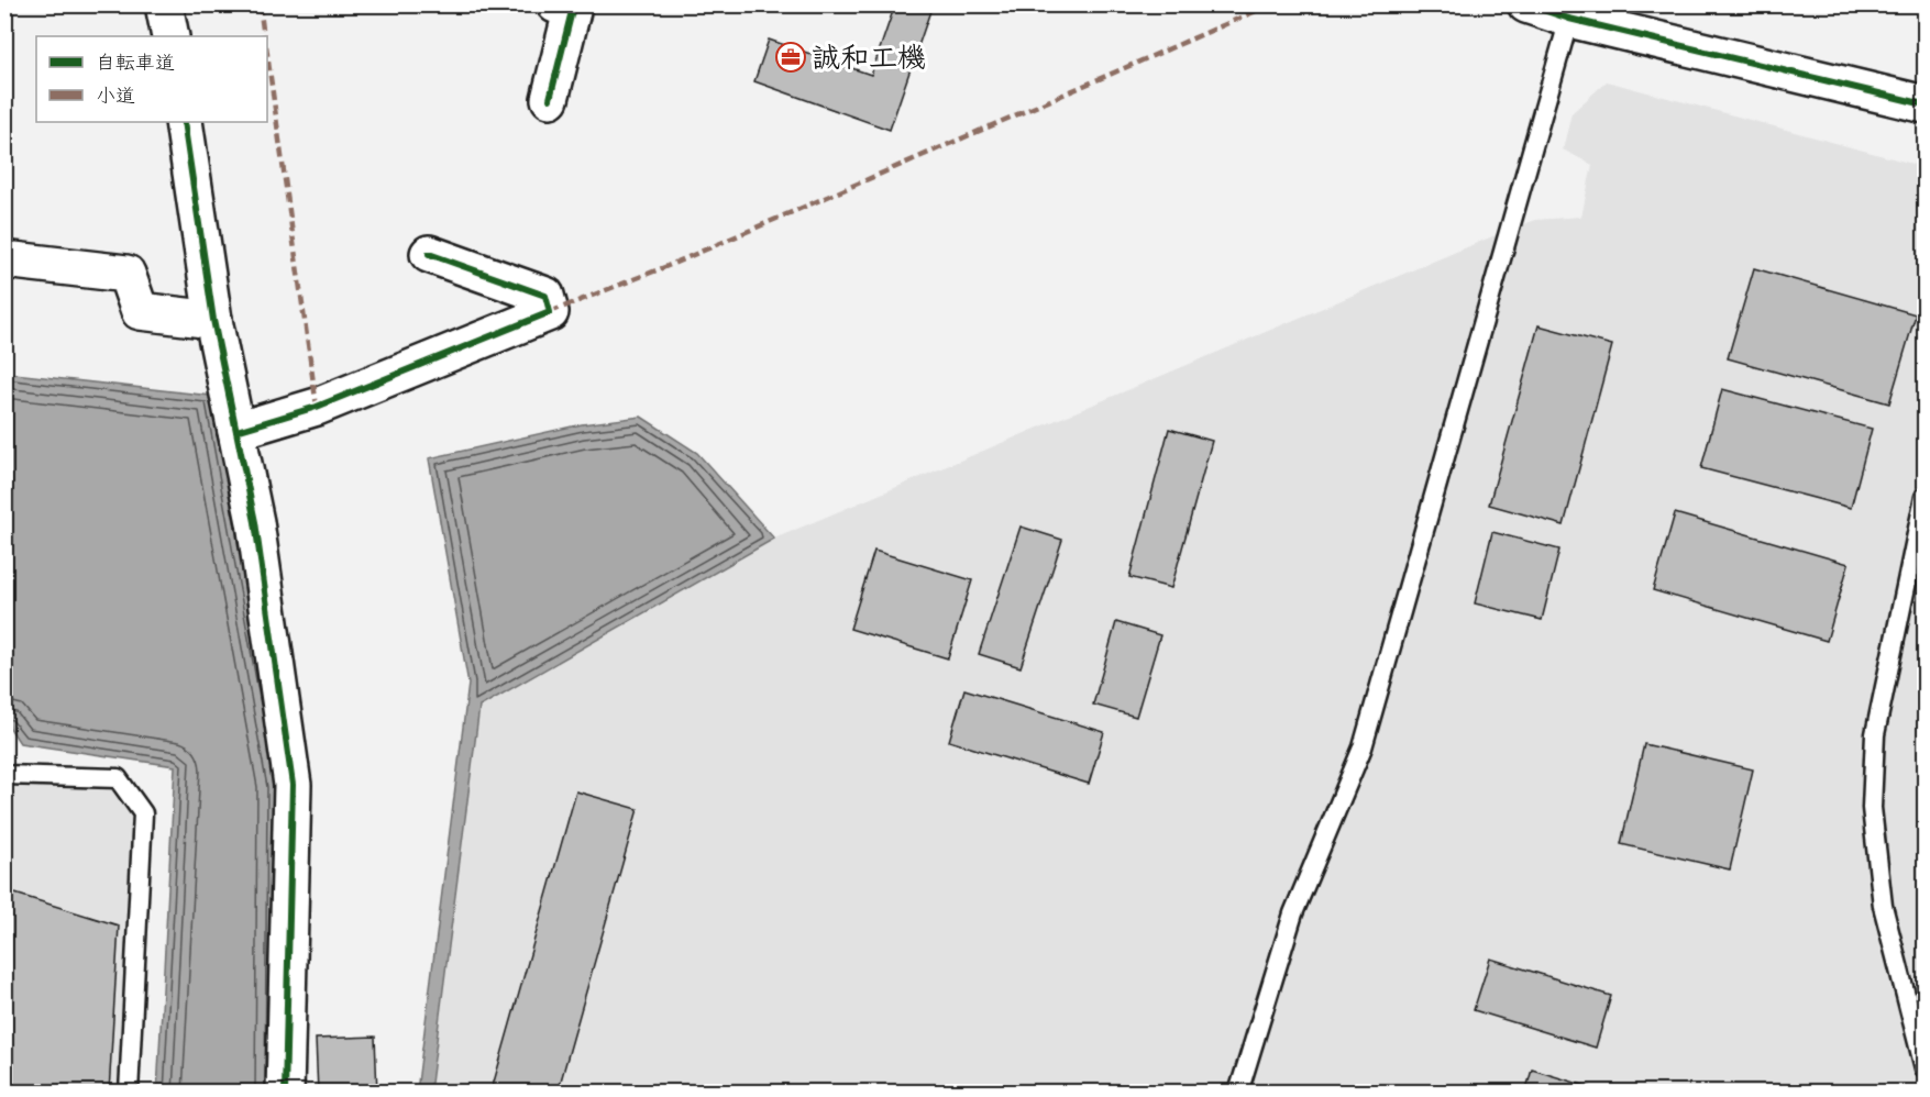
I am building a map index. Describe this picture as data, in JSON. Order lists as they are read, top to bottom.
{
  "places": {
    "office": ["誠和工機"]
  },
  "legend": ["自転車道", "小道"]
}
